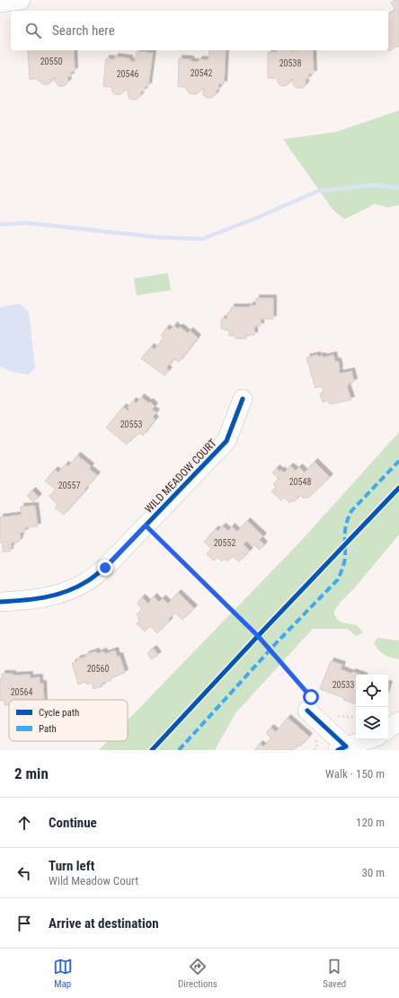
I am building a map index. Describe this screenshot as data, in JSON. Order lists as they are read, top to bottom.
{
  "streets": {
    "street": ["WILD MEADOW COURT"]
  },
  "house_numbers": [
    "20550",
    "20538",
    "20542",
    "20546",
    "20553",
    "20548",
    "20557",
    "20552",
    "20560",
    "20533",
    "20564"
  ],
  "legend": ["Cycle path", "Path"],
  "page": {
    "search": "Search here",
    "heading": ["2 min", "Walk · 150 m"],
    "list": [
      ["Continue", "120 m"],
      ["Turn left", "Wild Meadow Court", "30 m"],
      "Arrive at destination"
    ],
    "nav": ["Map", "Directions", "Saved"]
  }
}
